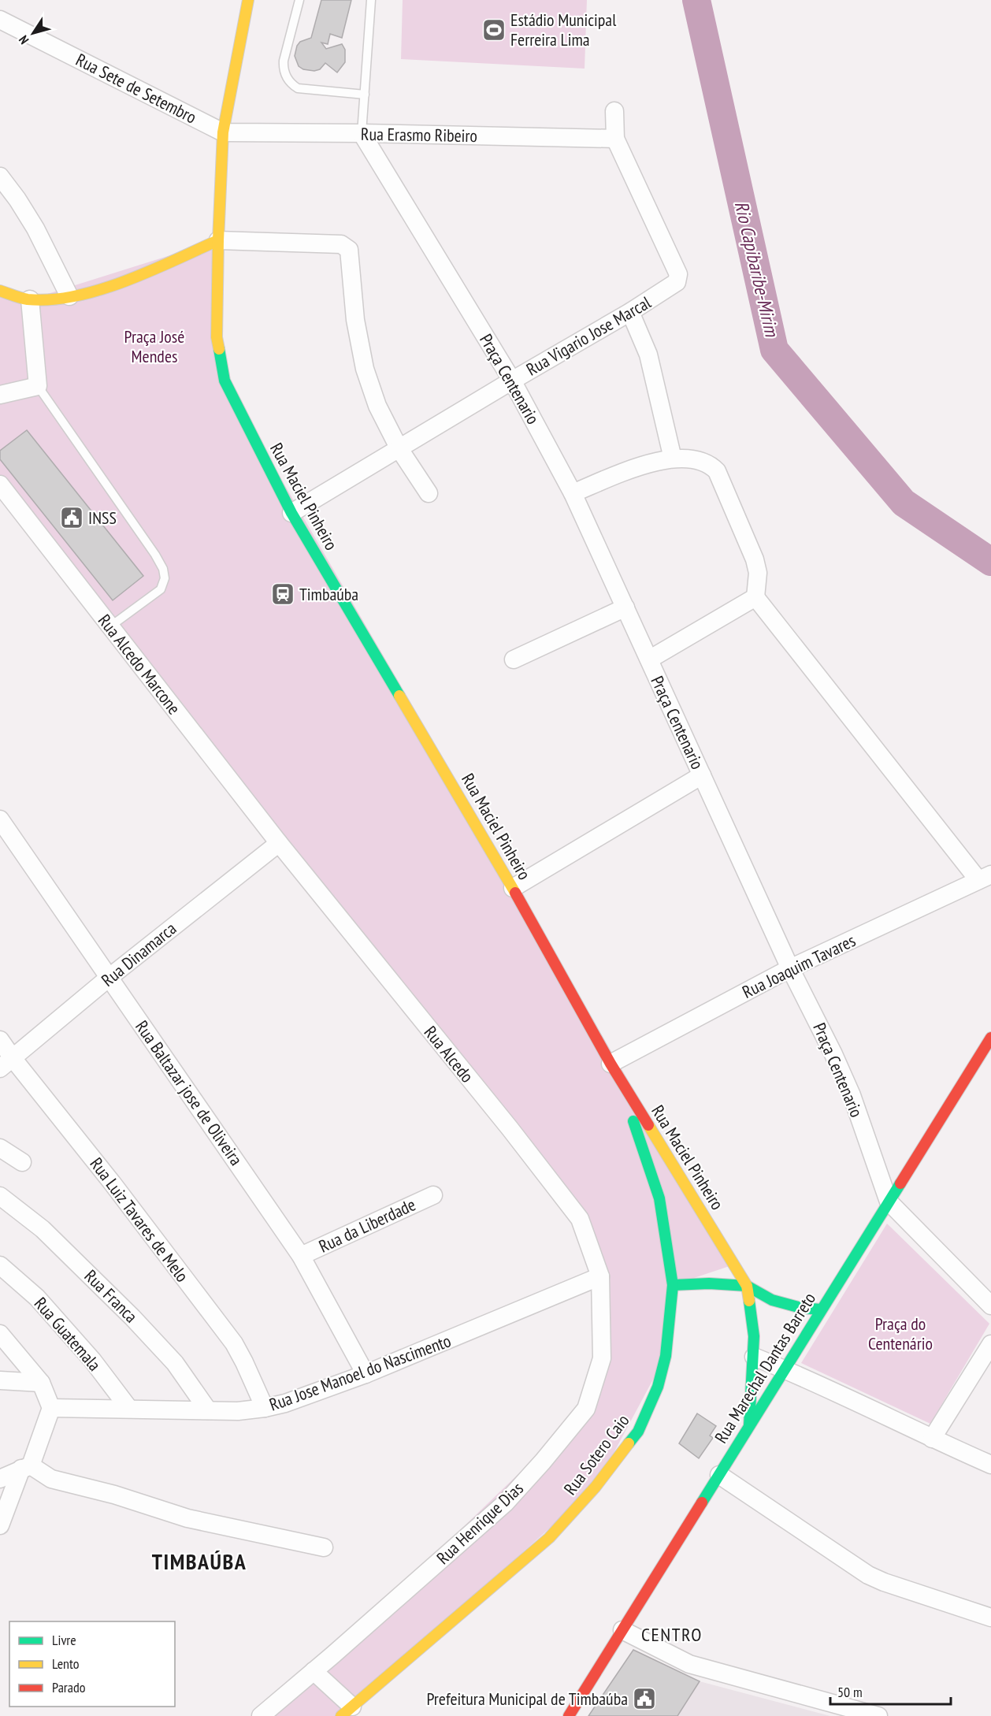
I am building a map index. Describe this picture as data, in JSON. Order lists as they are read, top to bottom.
{
  "streets": {
    "street": [
      "Rua Sete de Setembro",
      "Rua Erasmo Ribeiro",
      "Rua Vigario Jose Marcal",
      "Praça Centenario",
      "Rua Maciel Pinheiro",
      "Rua Alcedo Marcone",
      "Rua Dinamarca",
      "Rua Joaquim Tavares",
      "Rua Alcedo",
      "Rua Baltazar jose de Oliveira",
      "Rua Luiz Tavares de Melo",
      "Rua da Liberdade",
      "Rua Franca",
      "Rua Guatemala",
      "Rua Marechal Dantas Barreto",
      "Rua Jose Manoel do Nascimento",
      "Rua Sotero Caio",
      "Rua Henrique Dias"
    ]
  },
  "crossings": [
    ["Rua Sete de Setembro", "Rua Erasmo Ribeiro"],
    ["Rua Sete de Setembro", "Rua Maciel Pinheiro"],
    ["Rua Erasmo Ribeiro", "Rua Vigario Jose Marcal"],
    ["Rua Erasmo Ribeiro", "Praça Centenario"],
    ["Rua Erasmo Ribeiro", "Rua Maciel Pinheiro"],
    ["Rua Vigario Jose Marcal", "Praça Centenario"],
    ["Rua Vigario Jose Marcal", "Rua Maciel Pinheiro"],
    ["Praça Centenario", "Rua Joaquim Tavares"],
    ["Praça Centenario", "Rua Marechal Dantas Barreto"],
    ["Rua Maciel Pinheiro", "Rua Joaquim Tavares"],
    ["Rua Maciel Pinheiro", "Rua Marechal Dantas Barreto"],
    ["Rua Maciel Pinheiro", "Rua Sotero Caio"],
    ["Rua Alcedo Marcone", "Rua Dinamarca"],
    ["Rua Alcedo Marcone", "Rua Alcedo"],
    ["Rua Dinamarca", "Rua Alcedo"],
    ["Rua Dinamarca", "Rua Baltazar jose de Oliveira"],
    ["Rua Dinamarca", "Rua Luiz Tavares de Melo"],
    ["Rua Joaquim Tavares", "Rua Sotero Caio"],
    ["Rua Alcedo", "Rua Jose Manoel do Nascimento"],
    ["Rua Alcedo", "Rua Henrique Dias"],
    ["Rua Baltazar jose de Oliveira", "Rua da Liberdade"],
    ["Rua Baltazar jose de Oliveira", "Rua Jose Manoel do Nascimento"],
    ["Rua Luiz Tavares de Melo", "Rua Jose Manoel do Nascimento"],
    ["Rua Franca", "Rua Jose Manoel do Nascimento"],
    ["Rua Guatemala", "Rua Jose Manoel do Nascimento"],
    ["Rua Jose Manoel do Nascimento", "Rua Henrique Dias"]
  ],
  "districts": ["TIMBAÚBA", "CENTRO"],
  "water": ["Rio Capibaribe-Mirim"],
  "parks": ["Praça José Mendes", "Praça do Centenário"],
  "places": {
    "sports": ["Estádio Municipal Ferreira Lima"],
    "public building": ["INSS", "Prefeitura Municipal de Timbaúba"],
    "station": ["Timbaúba"]
  },
  "legend": ["Livre", "Lento", "Parado"],
  "scale_bar": "50 m",
  "north": "bottom left"
}
